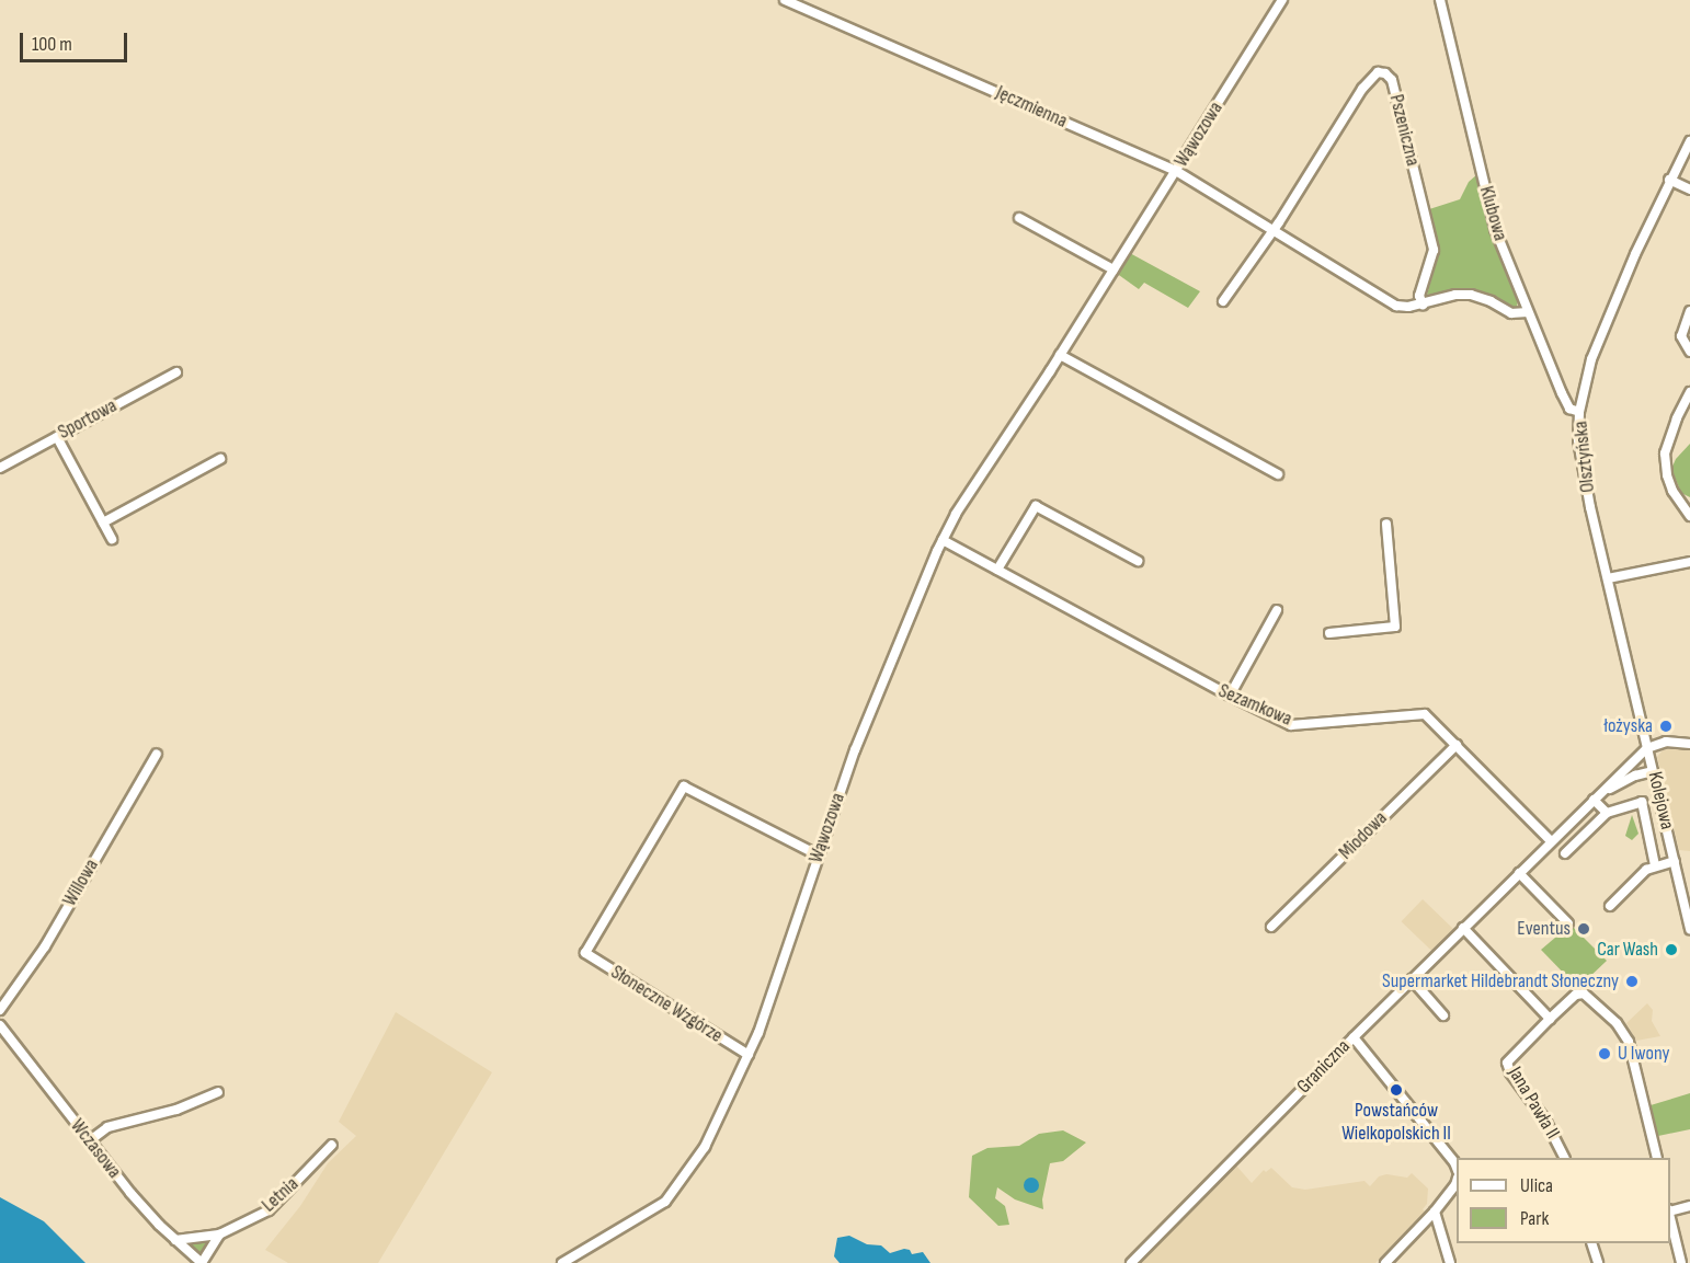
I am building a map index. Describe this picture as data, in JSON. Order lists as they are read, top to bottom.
{
  "streets": {
    "street": [
      "Jęczmienna",
      "Pszeniczna",
      "Wąwozowa",
      "Klubowa",
      "Sportowa",
      "Olsztyńska",
      "Sezamkowa",
      "Kolejowa",
      "Miodowa",
      "Willowa",
      "Słoneczne Wzgórze",
      "Graniczna",
      "Jana Pawła II",
      "Wczasowa",
      "Letnia"
    ]
  },
  "crossings": [
    ["Jęczmienna", "Pszeniczna"],
    ["Jęczmienna", "Wąwozowa"],
    ["Jęczmienna", "Klubowa"],
    ["Wąwozowa", "Sezamkowa"],
    ["Wąwozowa", "Słoneczne Wzgórze"],
    ["Klubowa", "Olsztyńska"],
    ["Olsztyńska", "Kolejowa"],
    ["Olsztyńska", "Graniczna"],
    ["Sezamkowa", "Miodowa"],
    ["Sezamkowa", "Graniczna"],
    ["Kolejowa", "Graniczna"],
    ["Wczasowa", "Letnia"]
  ],
  "places": [
    "łożyska",
    "Eventus",
    "Car Wash",
    "Supermarket Hildebrandt Słoneczny",
    "U Iwony",
    "Powstańców Wielkopolskich II"
  ],
  "legend": ["Ulica", "Park"],
  "scale_bar": "100 m"
}
